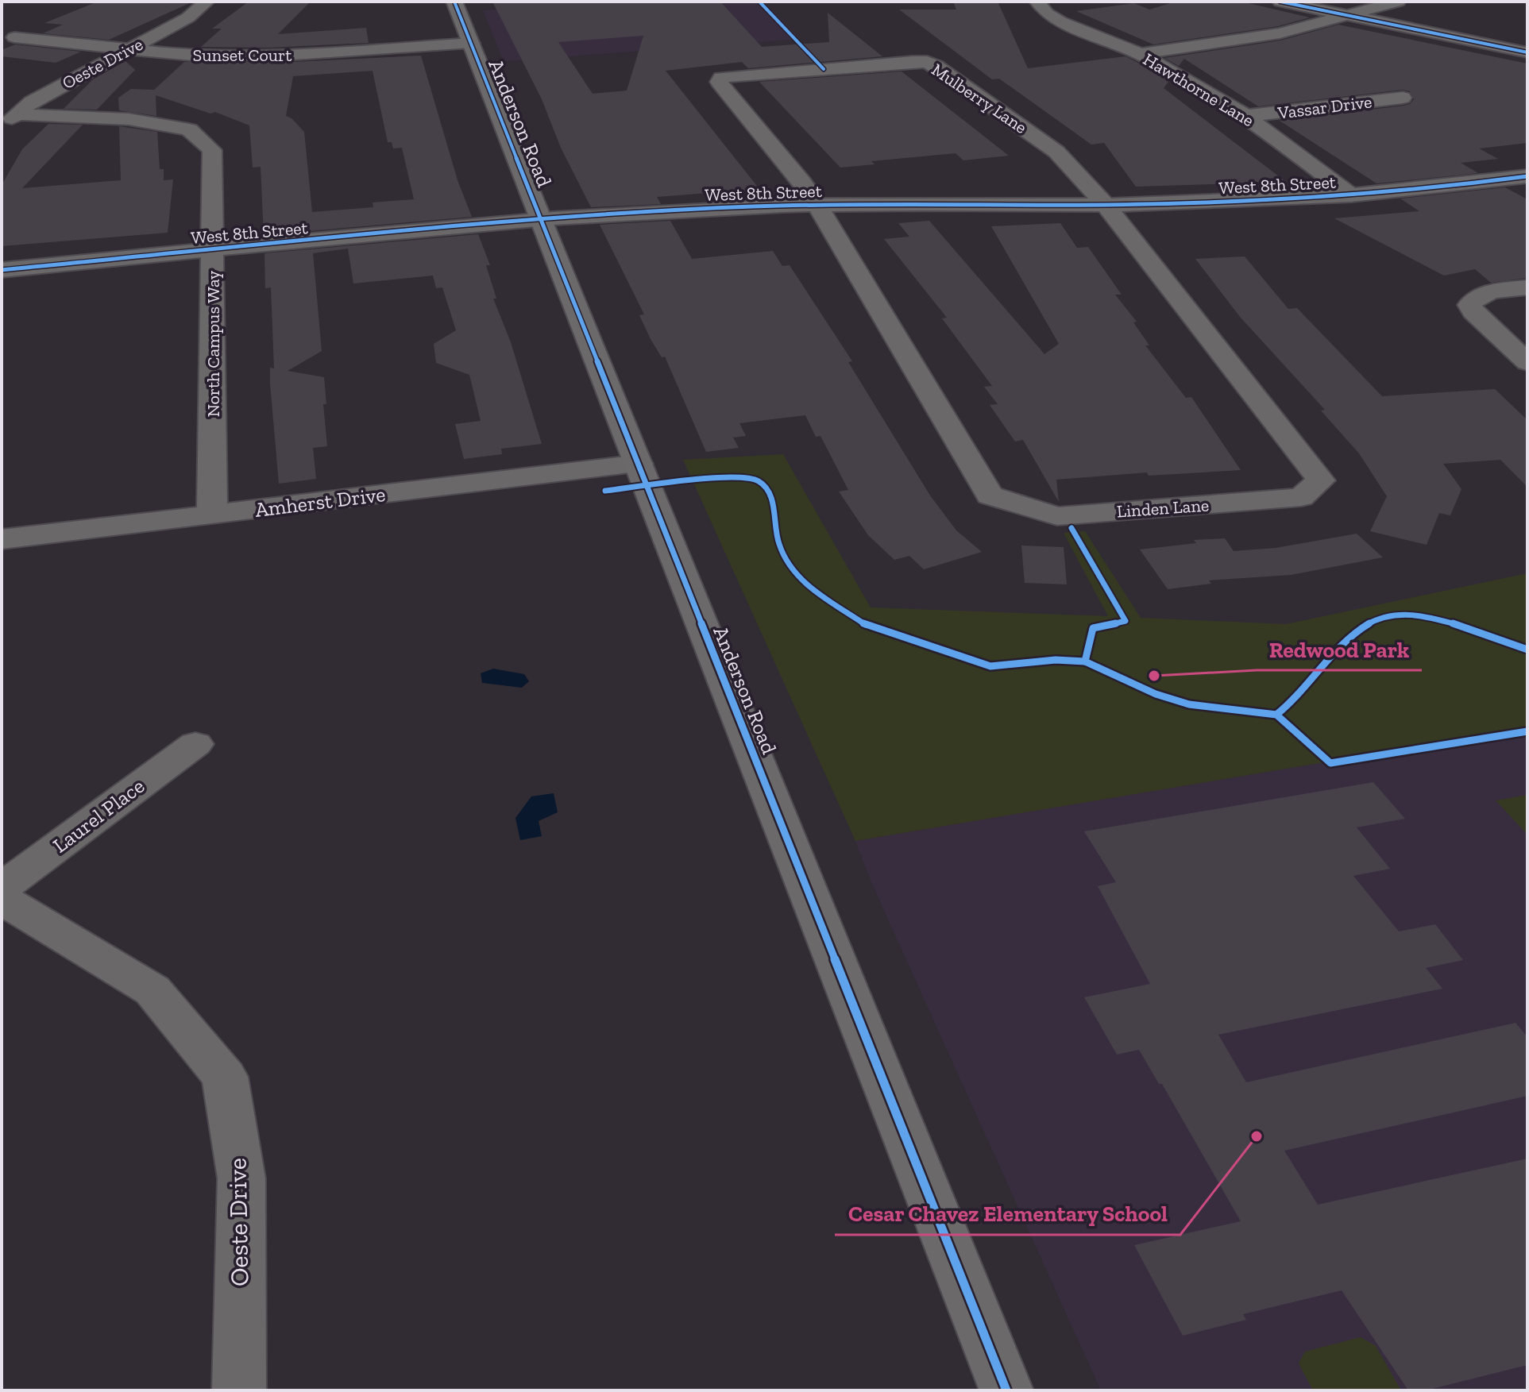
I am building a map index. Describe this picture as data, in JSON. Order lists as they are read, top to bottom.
{
  "streets": {
    "main road": ["Anderson Road"],
    "street": [
      "Sunset Court",
      "Oeste Drive",
      "Hawthorne Lane",
      "Mulberry Lane",
      "Vassar Drive",
      "West 8th Street",
      "North Campus Way",
      "Amherst Drive",
      "Linden Lane",
      "Laurel Place"
    ]
  },
  "crossings": [
    ["Sunset Court", "Oeste Drive"],
    ["Sunset Court", "Anderson Road"],
    ["Oeste Drive", "North Campus Way"],
    ["Hawthorne Lane", "Vassar Drive"],
    ["Hawthorne Lane", "West 8th Street"],
    ["Mulberry Lane", "West 8th Street"],
    ["Mulberry Lane", "Linden Lane"],
    ["Anderson Road", "West 8th Street"],
    ["Anderson Road", "Amherst Drive"],
    ["West 8th Street", "North Campus Way"],
    ["West 8th Street", "Linden Lane"],
    ["North Campus Way", "Amherst Drive"]
  ],
  "places": ["Redwood Park", "Cesar Chavez Elementary School"]
}
